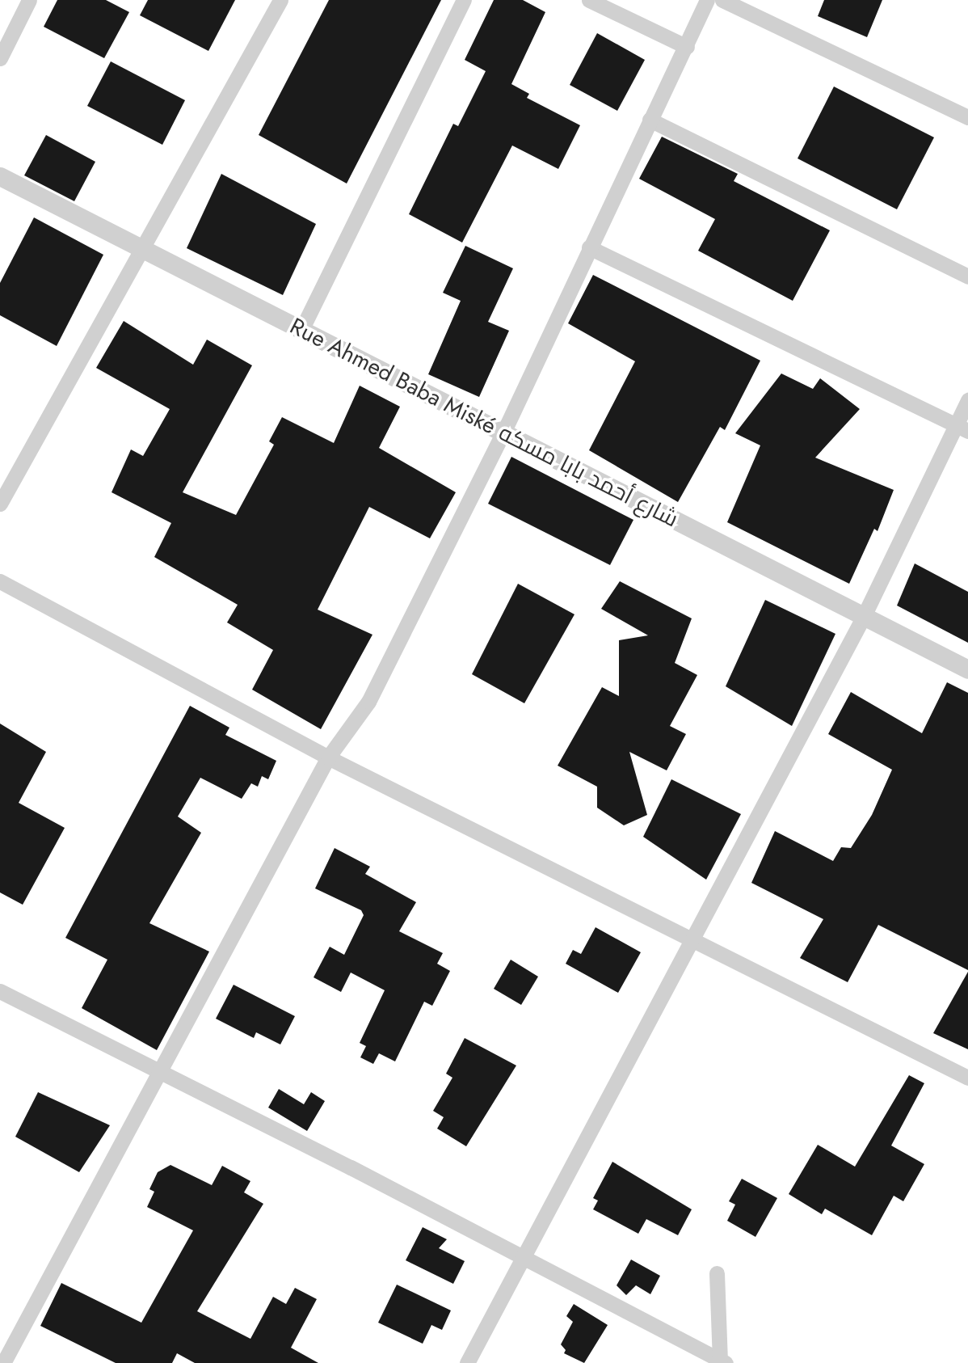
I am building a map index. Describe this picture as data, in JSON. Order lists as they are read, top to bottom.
{
  "streets": {
    "street": ["Rue Ahmed Baba Miské شارع أحمد بابا مسكه"]
  }
}
